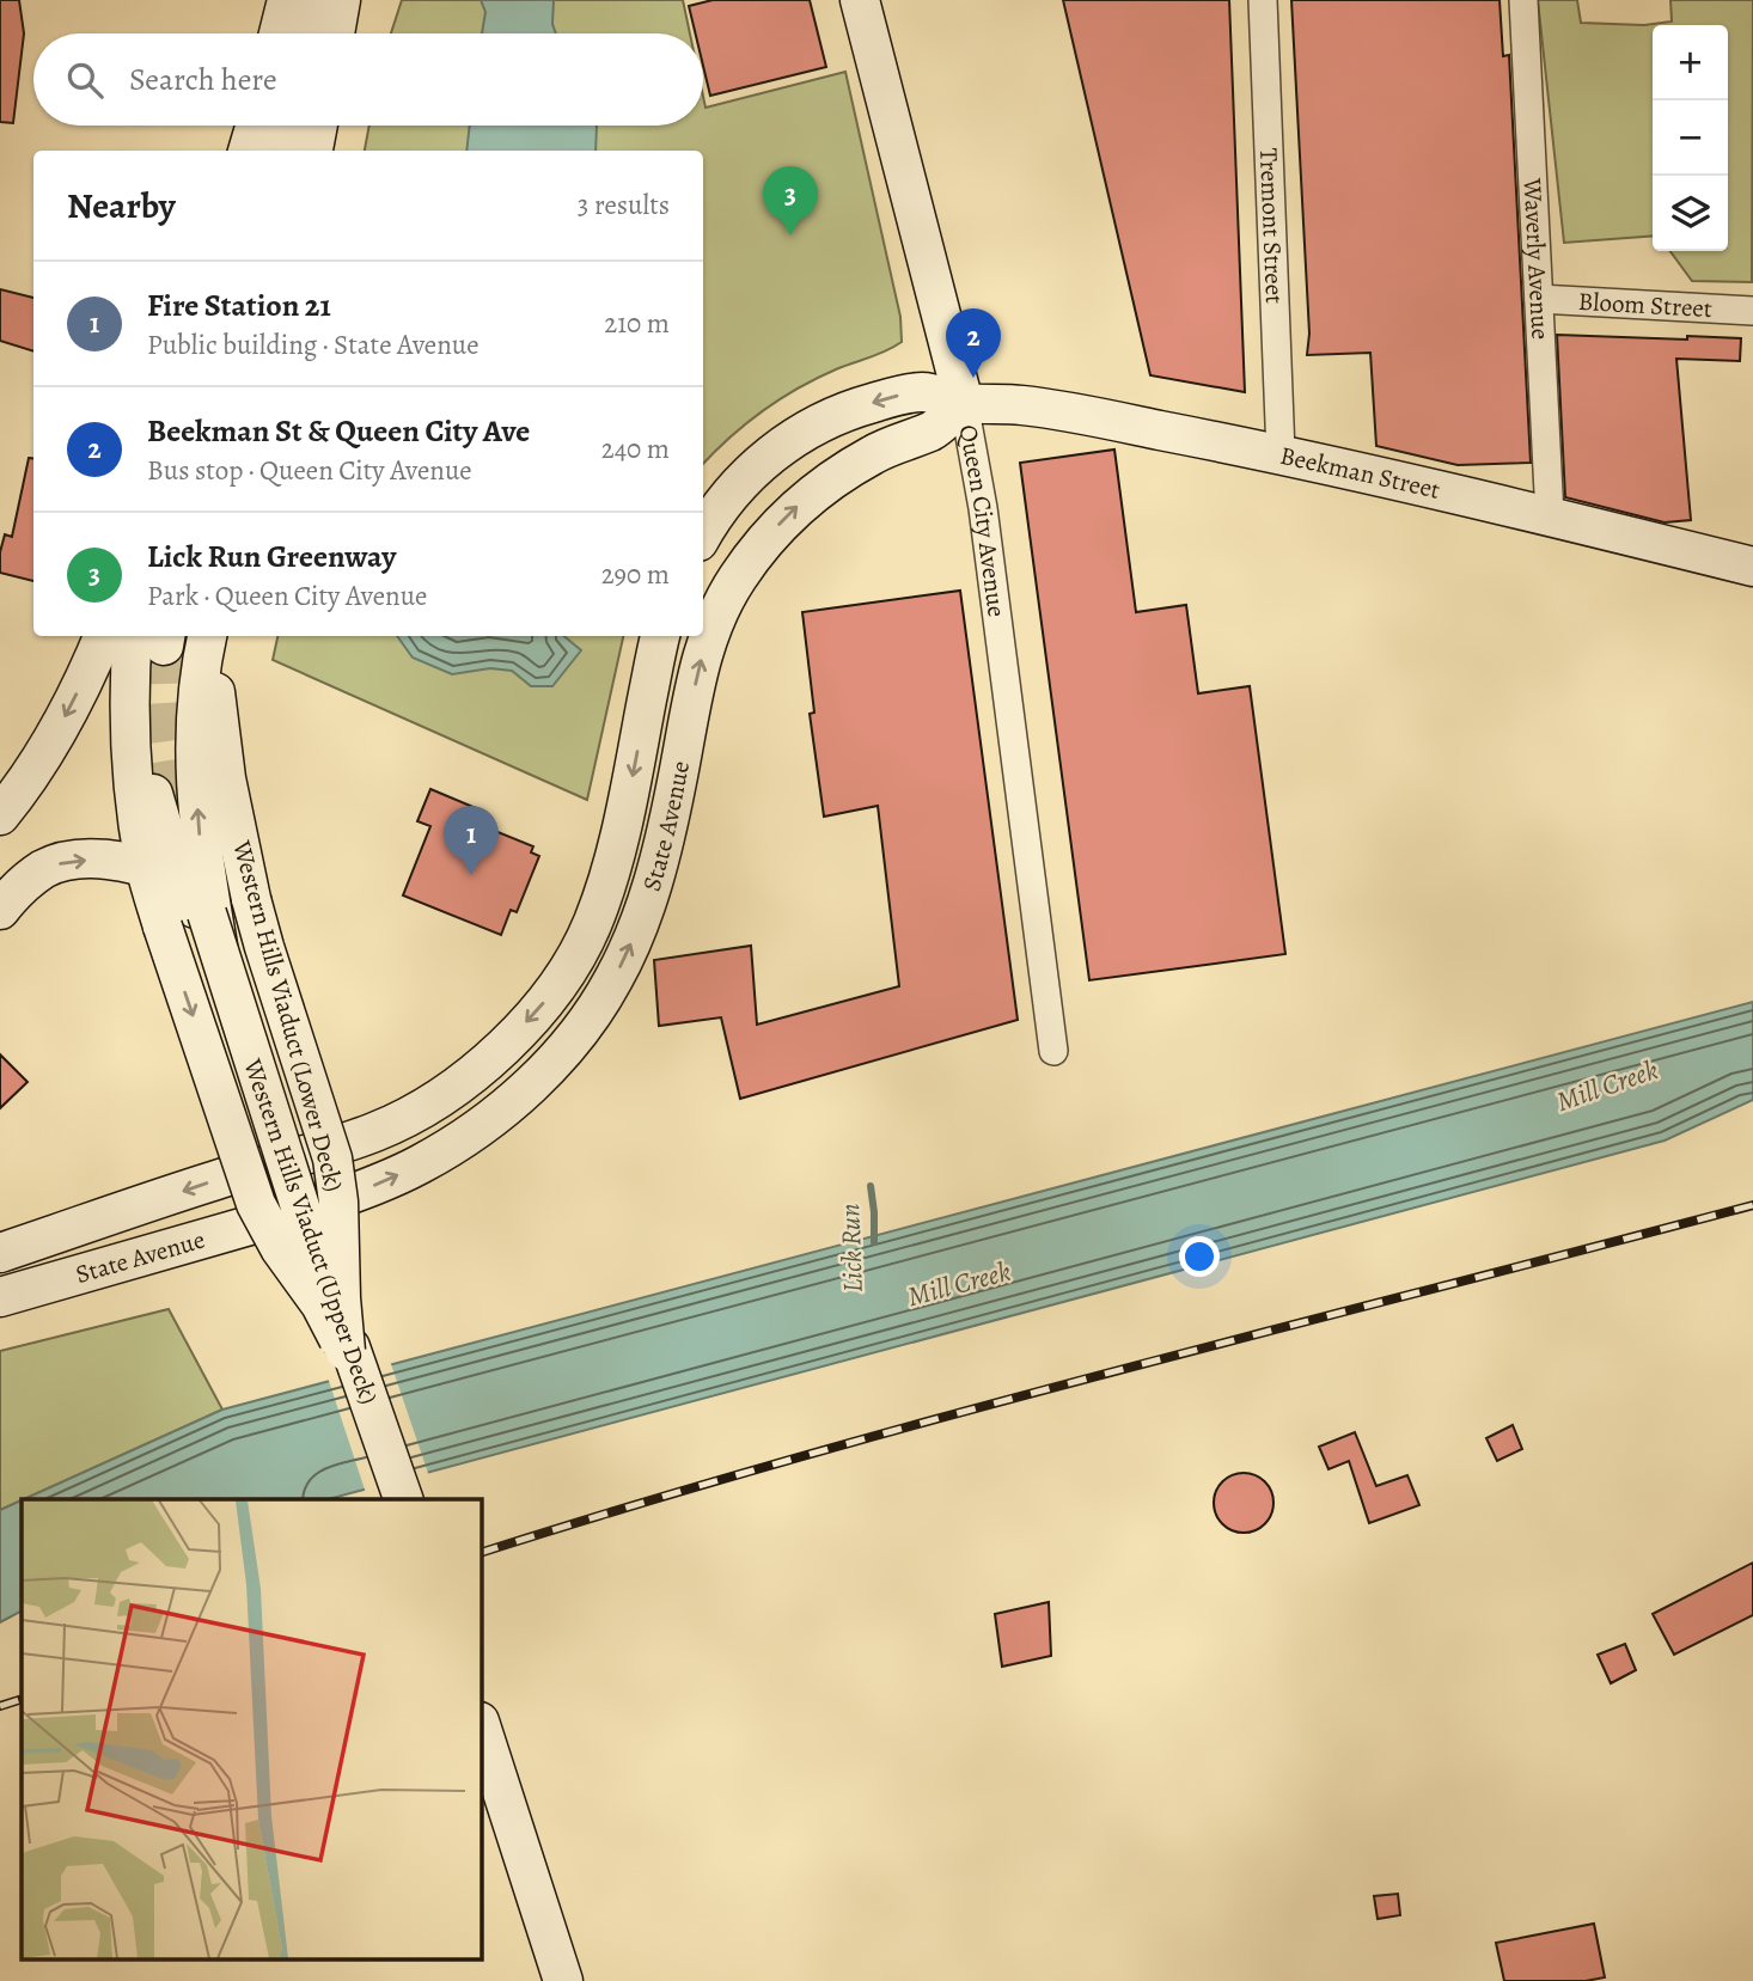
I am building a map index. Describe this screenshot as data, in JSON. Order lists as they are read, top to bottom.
{
  "streets": {
    "main road": [
      "Beekman Street",
      "Queen City Avenue",
      "State Avenue",
      "Western Hills Viaduct (Lower Deck)",
      "Western Hills Viaduct (Upper Deck)"
    ],
    "street": ["Tremont Street", "Waverly Avenue", "Bloom Street"]
  },
  "crossings": [
    ["Tremont Street", "Beekman Street"],
    ["Waverly Avenue", "Bloom Street"],
    ["Waverly Avenue", "Beekman Street"],
    ["Beekman Street", "Queen City Avenue"],
    ["Beekman Street", "State Avenue"],
    ["Queen City Avenue", "State Avenue"],
    ["Western Hills Viaduct (Lower Deck)", "Western Hills Viaduct (Upper Deck)"]
  ],
  "water": ["Mill Creek", "Lick Run"],
  "page": {
    "map_buttons": ["+", "−"],
    "search": "Search here",
    "heading": ["Nearby", "3 results"],
    "pins": ["3", "2", "1"],
    "list": [
      {
        "mark": "1",
        "name": "Fire Station 21",
        "note": "Public building · State Avenue",
        "value": "210 m"
      },
      {
        "mark": "2",
        "name": "Beekman St & Queen City Ave",
        "note": "Bus stop · Queen City Avenue",
        "value": "240 m"
      },
      {
        "mark": "3",
        "name": "Lick Run Greenway",
        "note": "Park · Queen City Avenue",
        "value": "290 m"
      }
    ]
  }
}
